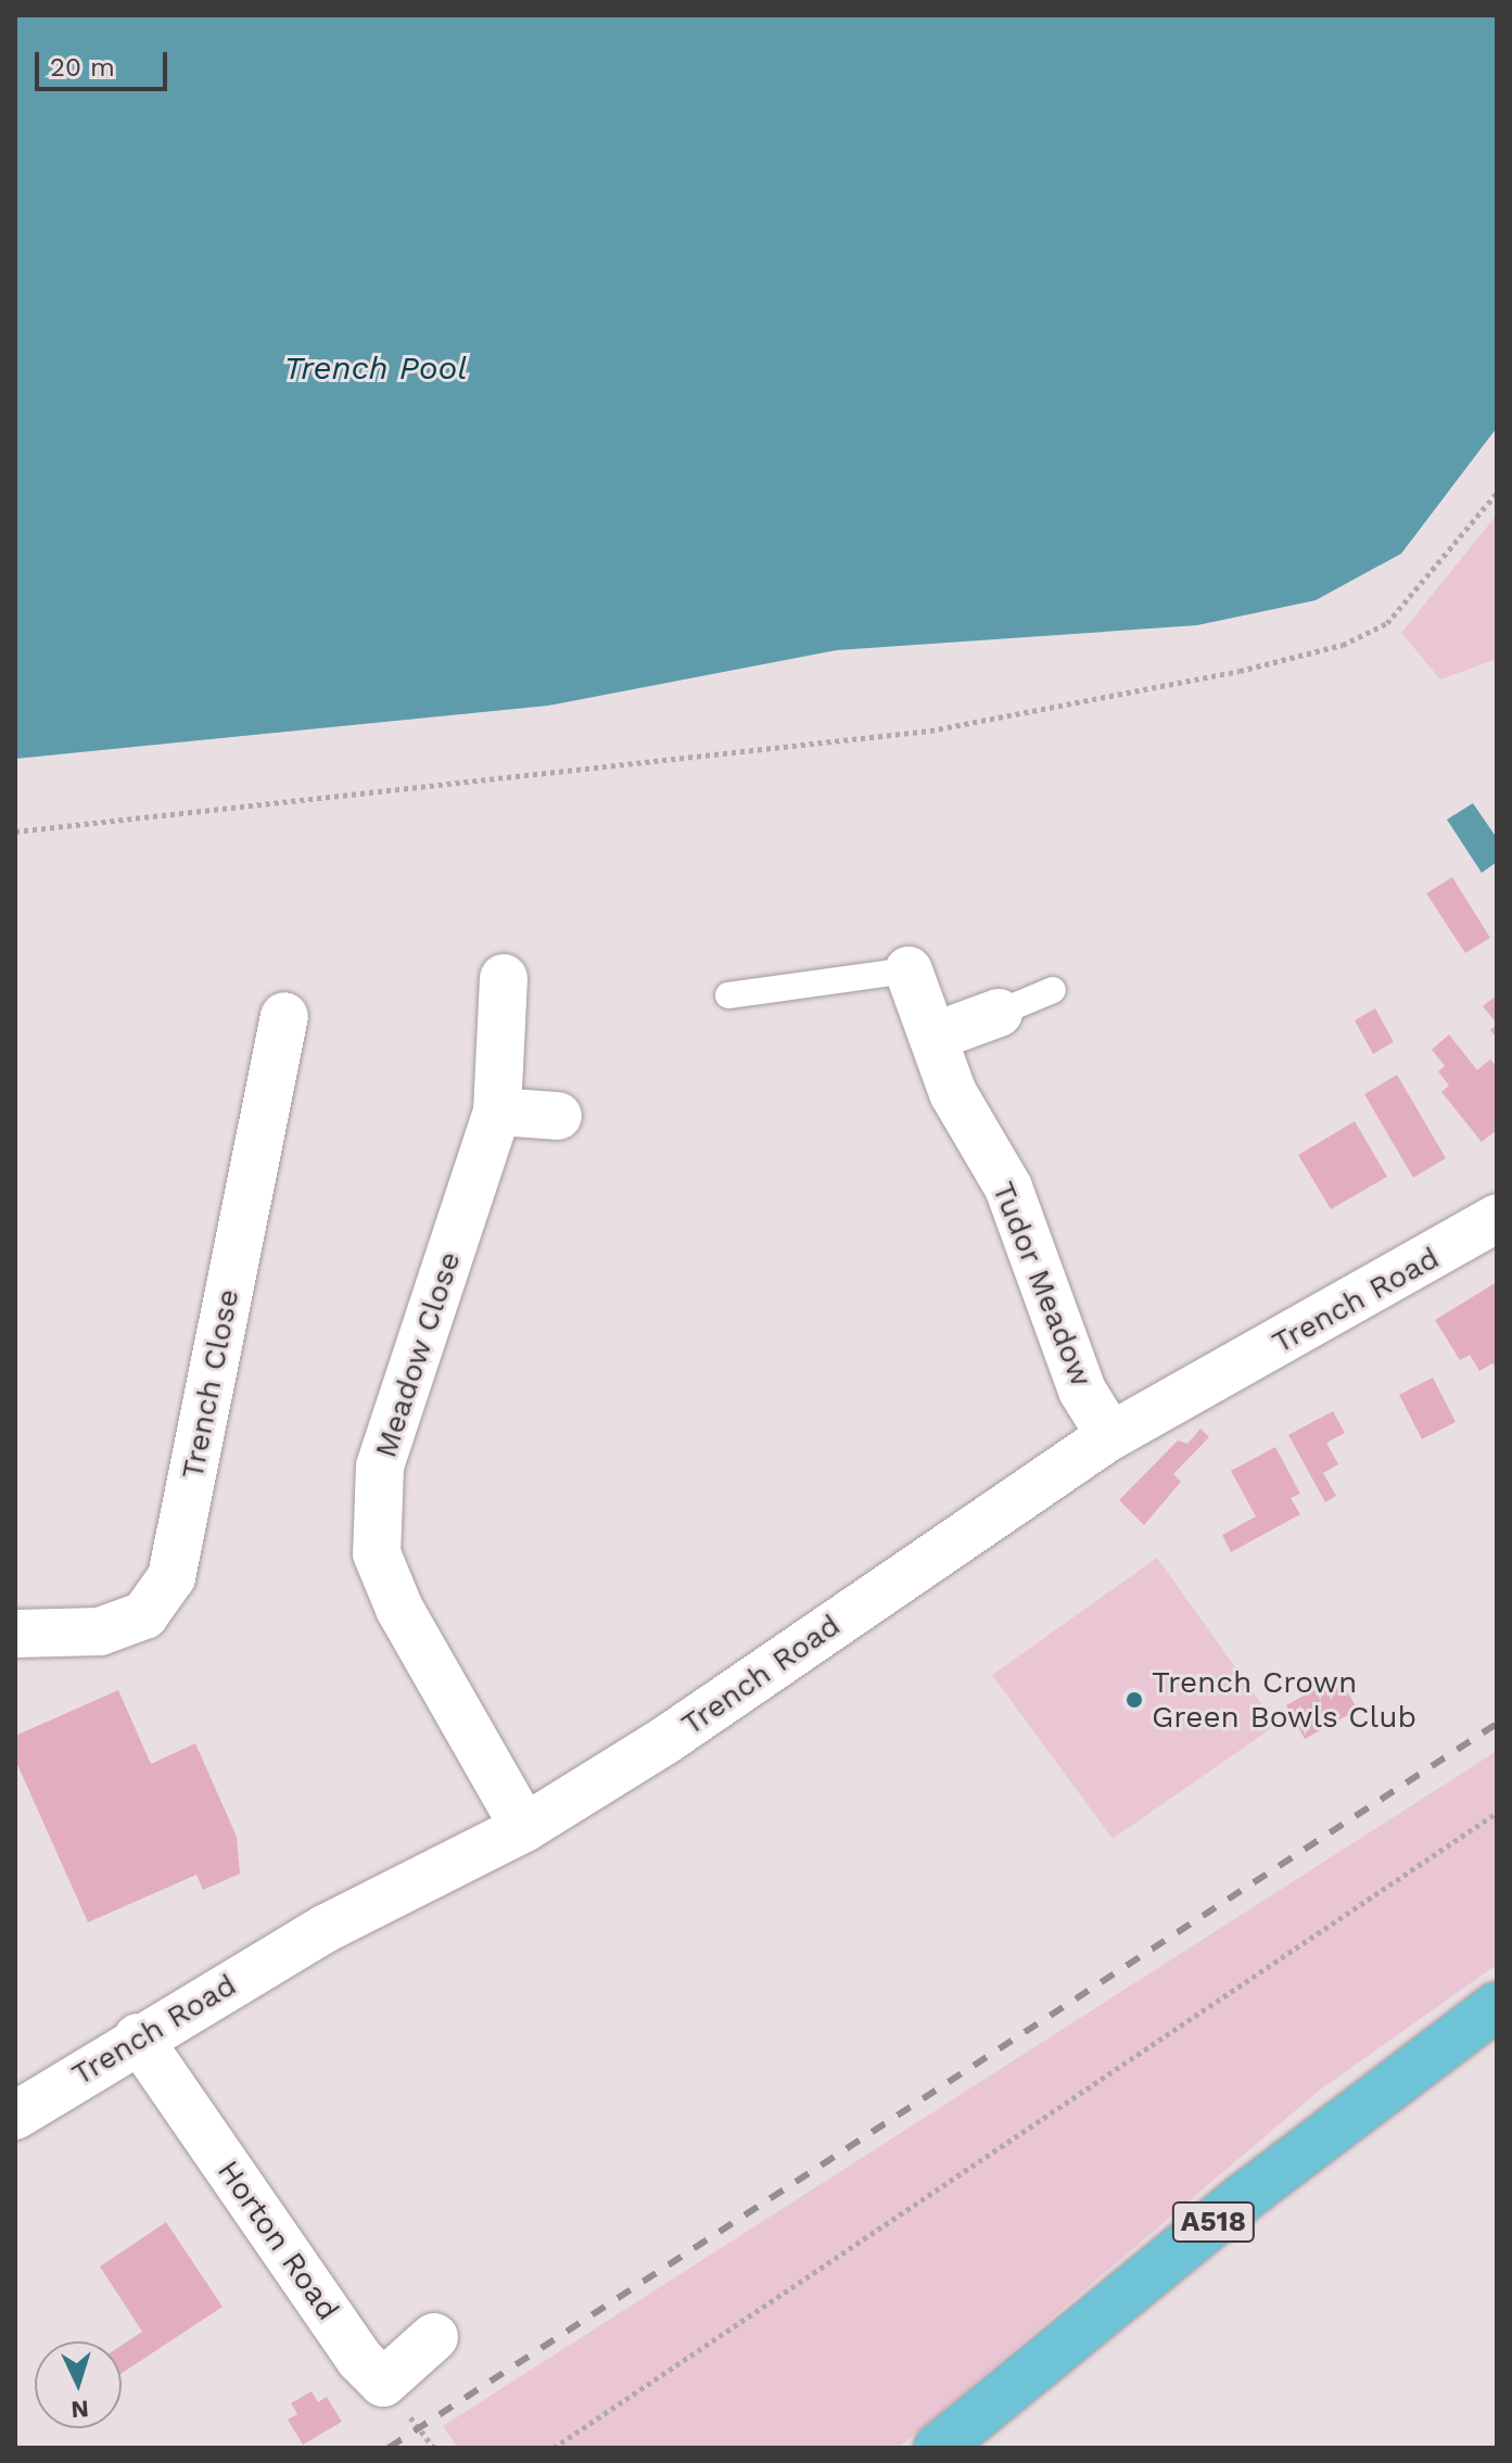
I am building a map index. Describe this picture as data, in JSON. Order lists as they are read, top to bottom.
{
  "streets": {
    "highway": ["A518"],
    "street": [
      "Tudor Meadow",
      "Trench Road",
      "Meadow Close",
      "Trench Close",
      "Horton Road"
    ]
  },
  "crossings": [
    ["Tudor Meadow", "Trench Road"],
    ["Trench Road", "Meadow Close"],
    ["Trench Road", "Horton Road"]
  ],
  "water": ["Trench Pool"],
  "places": ["Trench Crown Green Bowls Club"],
  "scale_bar": "20 m",
  "north": "bottom"
}
